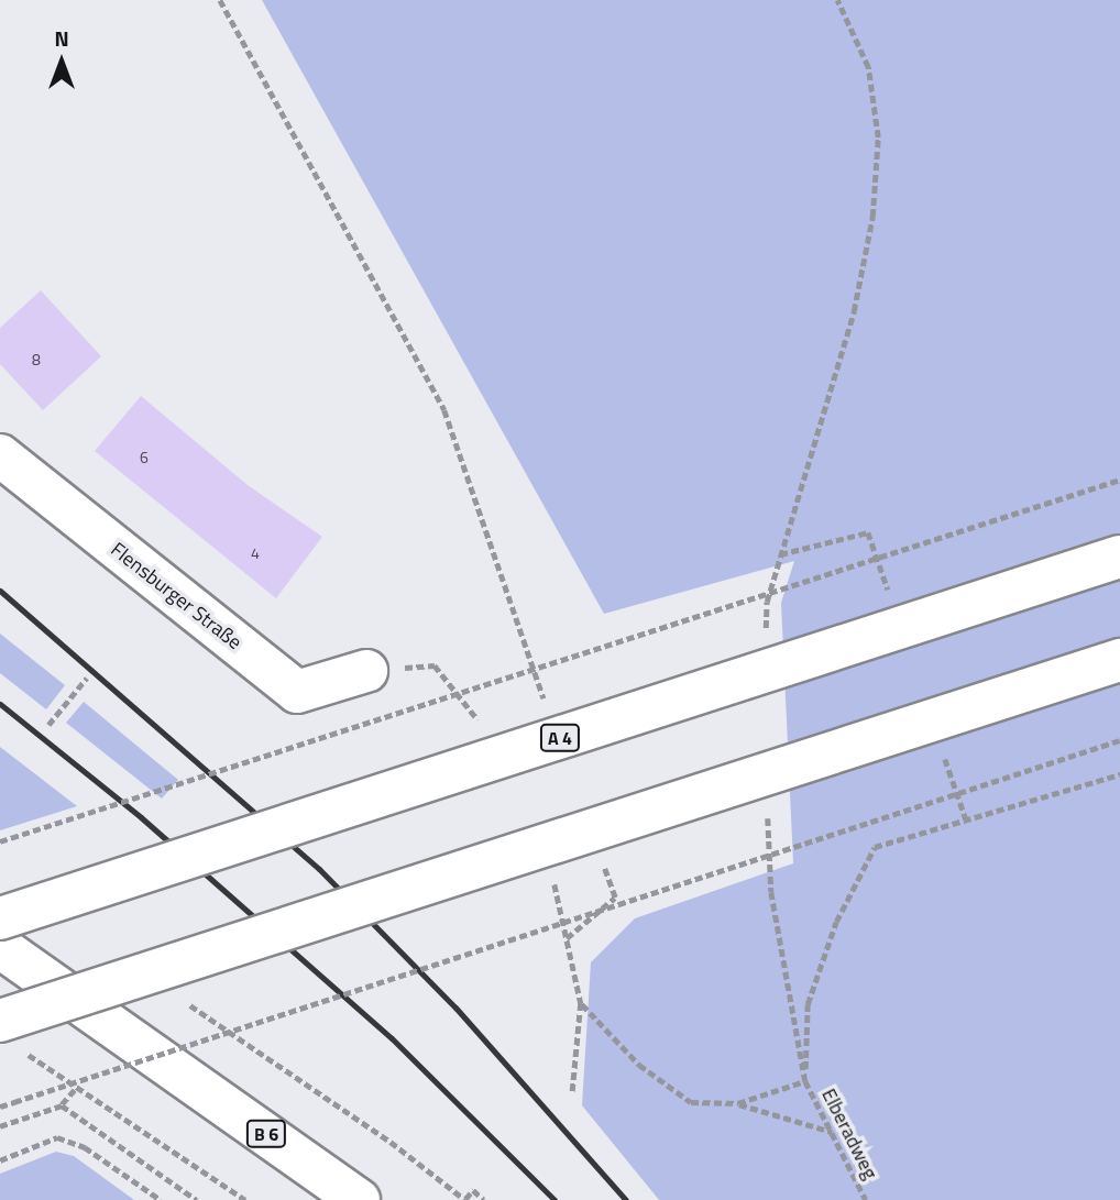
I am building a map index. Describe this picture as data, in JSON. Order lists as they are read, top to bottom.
{
  "streets": {
    "main road": ["Flensburger Straße", "A 4", "B 6"],
    "path": ["Elberadweg"]
  },
  "house_numbers": ["8", "6", "4"],
  "north": "top"
}
